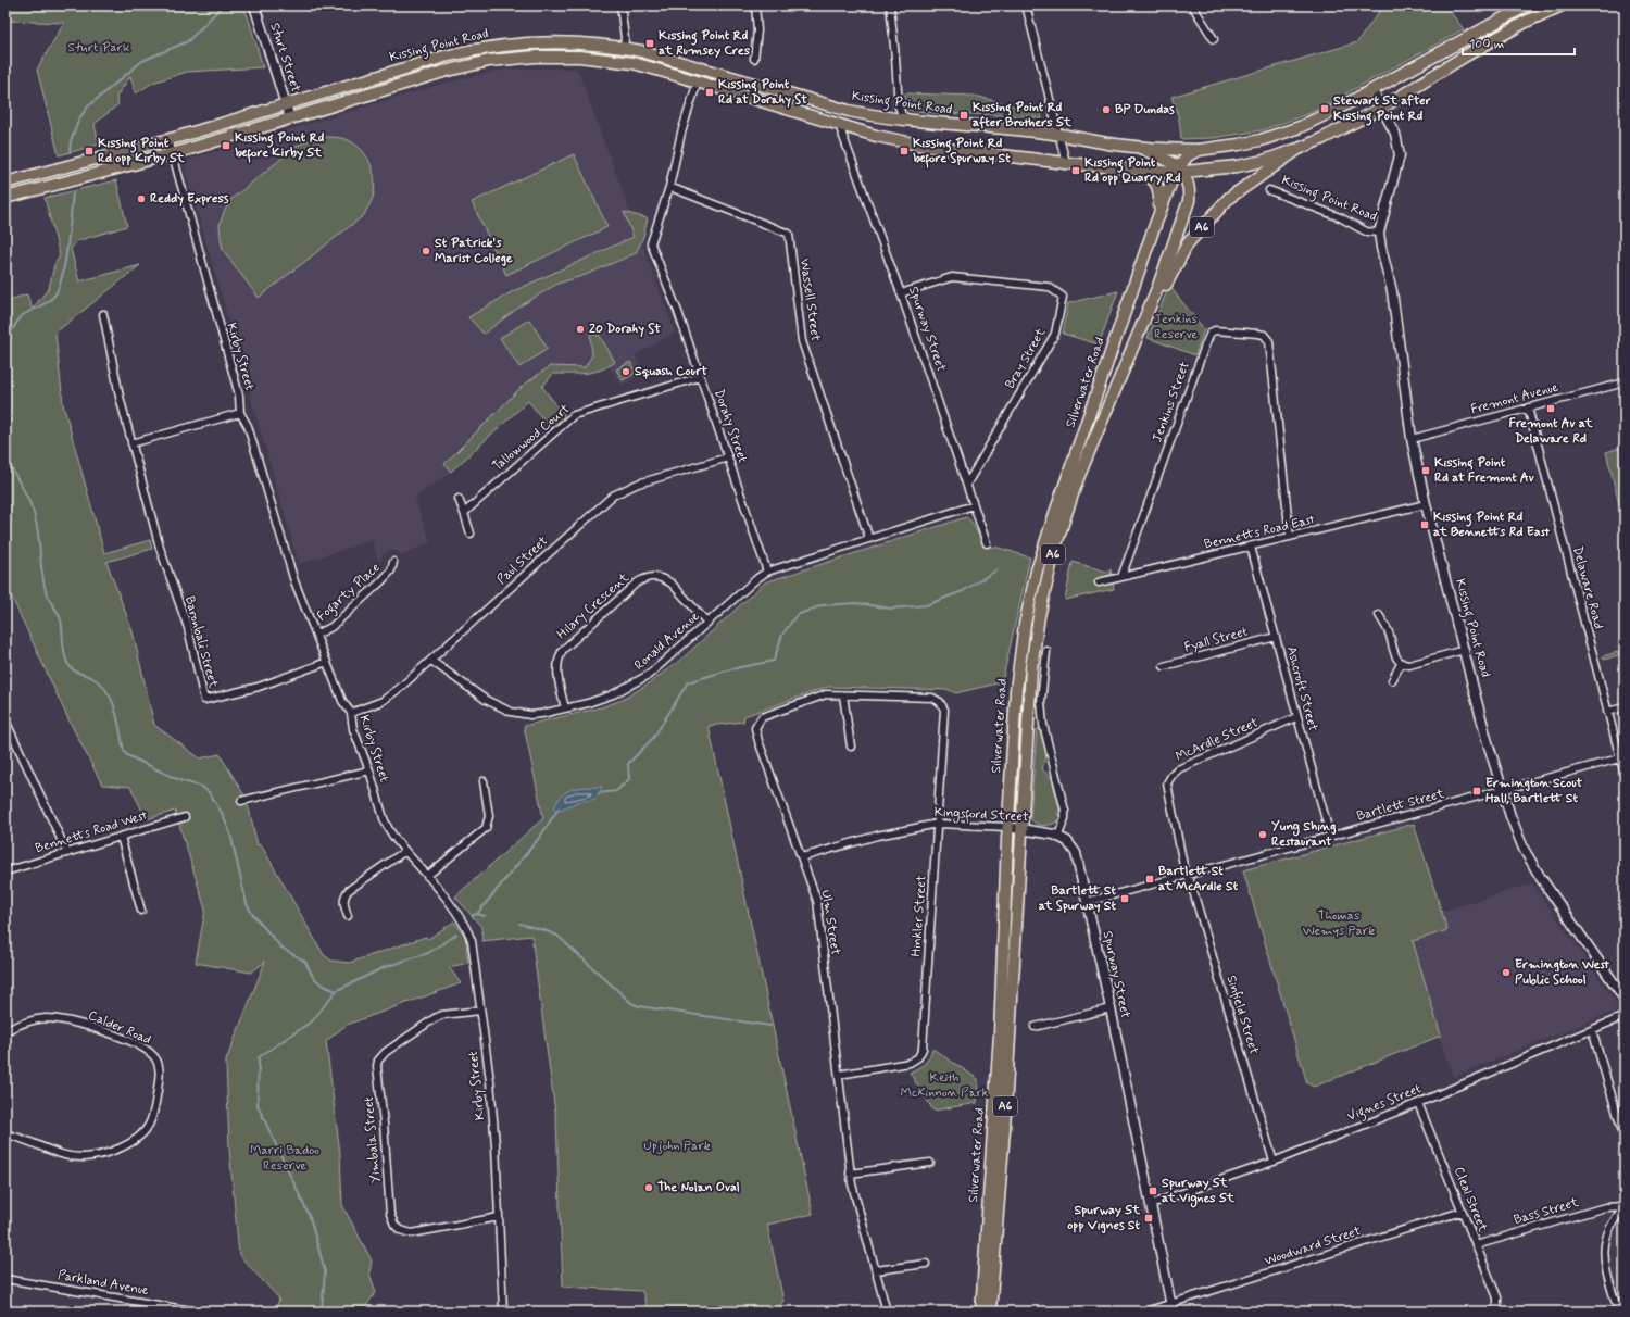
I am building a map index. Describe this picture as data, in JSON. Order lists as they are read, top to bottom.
{
  "streets": {
    "main road": ["Kissing Point Road", "A6", "Silverwater Road"],
    "street": [
      "Sturt Street",
      "Wassell Street",
      "Spurway Street",
      "Kirby Street",
      "Bray Street",
      "Fremont Avenue",
      "Jenkins Street",
      "Dorahy Street",
      "Tallowwood Court",
      "Bennetts Road East",
      "Paul Street",
      "Delaware Road",
      "Fogarty Place",
      "Hilary Crescent",
      "Fyall Street",
      "Ronald Avenue",
      "Baronbali Street",
      "Ashcroft Street",
      "McArdle Street",
      "Bartlett Street",
      "Kingsford Street",
      "Bennetts Road West",
      "Hinkler Street",
      "Ulm Street",
      "Sinfield Street",
      "Calder Road",
      "Vignes Street",
      "Yimbala Street",
      "Cleal Street",
      "Bass Street",
      "Woodward Street",
      "Parkland Avenue"
    ]
  },
  "crossings": [
    ["Kissing Point Road", "Sturt Street"],
    ["Kissing Point Road", "A6"],
    ["Kissing Point Road", "Spurway Street"],
    ["Kissing Point Road", "Kirby Street"],
    ["Kissing Point Road", "Silverwater Road"],
    ["Kissing Point Road", "Fremont Avenue"],
    ["Kissing Point Road", "Dorahy Street"],
    ["Kissing Point Road", "Bennetts Road East"],
    ["Kissing Point Road", "Bartlett Street"],
    ["Wassell Street", "Dorahy Street"],
    ["Spurway Street", "Bray Street"],
    ["Spurway Street", "Bartlett Street"],
    ["Spurway Street", "Kingsford Street"],
    ["Spurway Street", "Vignes Street"],
    ["Spurway Street", "Woodward Street"],
    ["Kirby Street", "Paul Street"],
    ["Kirby Street", "Fogarty Place"],
    ["Kirby Street", "Baronbali Street"],
    ["Kirby Street", "Yimbala Street"],
    ["Silverwater Road", "Kingsford Street"],
    ["Fremont Avenue", "Delaware Road"],
    ["Jenkins Street", "Bennetts Road East"],
    ["Dorahy Street", "Tallowwood Court"],
    ["Dorahy Street", "Paul Street"],
    ["Dorahy Street", "Ronald Avenue"],
    ["Bennetts Road East", "Ashcroft Street"],
    ["Paul Street", "Ronald Avenue"],
    ["Delaware Road", "Bartlett Street"],
    ["Hilary Crescent", "Ronald Avenue"],
    ["Fyall Street", "Ashcroft Street"],
    ["Ashcroft Street", "McArdle Street"],
    ["Ashcroft Street", "Bartlett Street"],
    ["McArdle Street", "Bartlett Street"],
    ["McArdle Street", "Sinfield Street"],
    ["Bartlett Street", "Sinfield Street"],
    ["Kingsford Street", "Hinkler Street"],
    ["Kingsford Street", "Ulm Street"],
    ["Hinkler Street", "Ulm Street"],
    ["Sinfield Street", "Vignes Street"],
    ["Vignes Street", "Cleal Street"],
    ["Cleal Street", "Bass Street"],
    ["Cleal Street", "Woodward Street"]
  ],
  "parks": [
    "Sturt Park",
    "Jenkins Reserve",
    "Thomas Wemys Park",
    "Keith McKinnon Park",
    "Upjohn Park",
    "Marri Badoo Reserve"
  ],
  "places": {
    "transit": [
      "Kissing Point Rd at Rumsey Cres",
      "Kissing Point Rd at Dorahy St",
      "Stewart St after Kissing Point Rd",
      "Kissing Point Rd after Brothers St",
      "Kissing Point Rd before Kirby St",
      "Kissing Point Rd opp Kirby St",
      "Kissing Point Rd before Spurway St",
      "Kissing Point Rd opp Quarry Rd",
      "Fremont Av at Delaware Rd",
      "Kissing Point Rd at Fremont Av",
      "Kissing Point Rd at Bennetts Rd East",
      "Ermington Scout Hall, Bartlett St",
      "Bartlett St at McArdle St",
      "Bartlett St at Spurway St",
      "Spurway St at Vignes St",
      "Spurway St opp Vignes St"
    ],
    "other": [
      "BP Dundas",
      "Reddy Express",
      "St Patrick's Marist College",
      "20 Dorahy St",
      "Squash Court",
      "Yung Shing Restaurant",
      "Ermington West Public School",
      "The Nolan Oval"
    ]
  },
  "scale_bar": "100 m"
}
